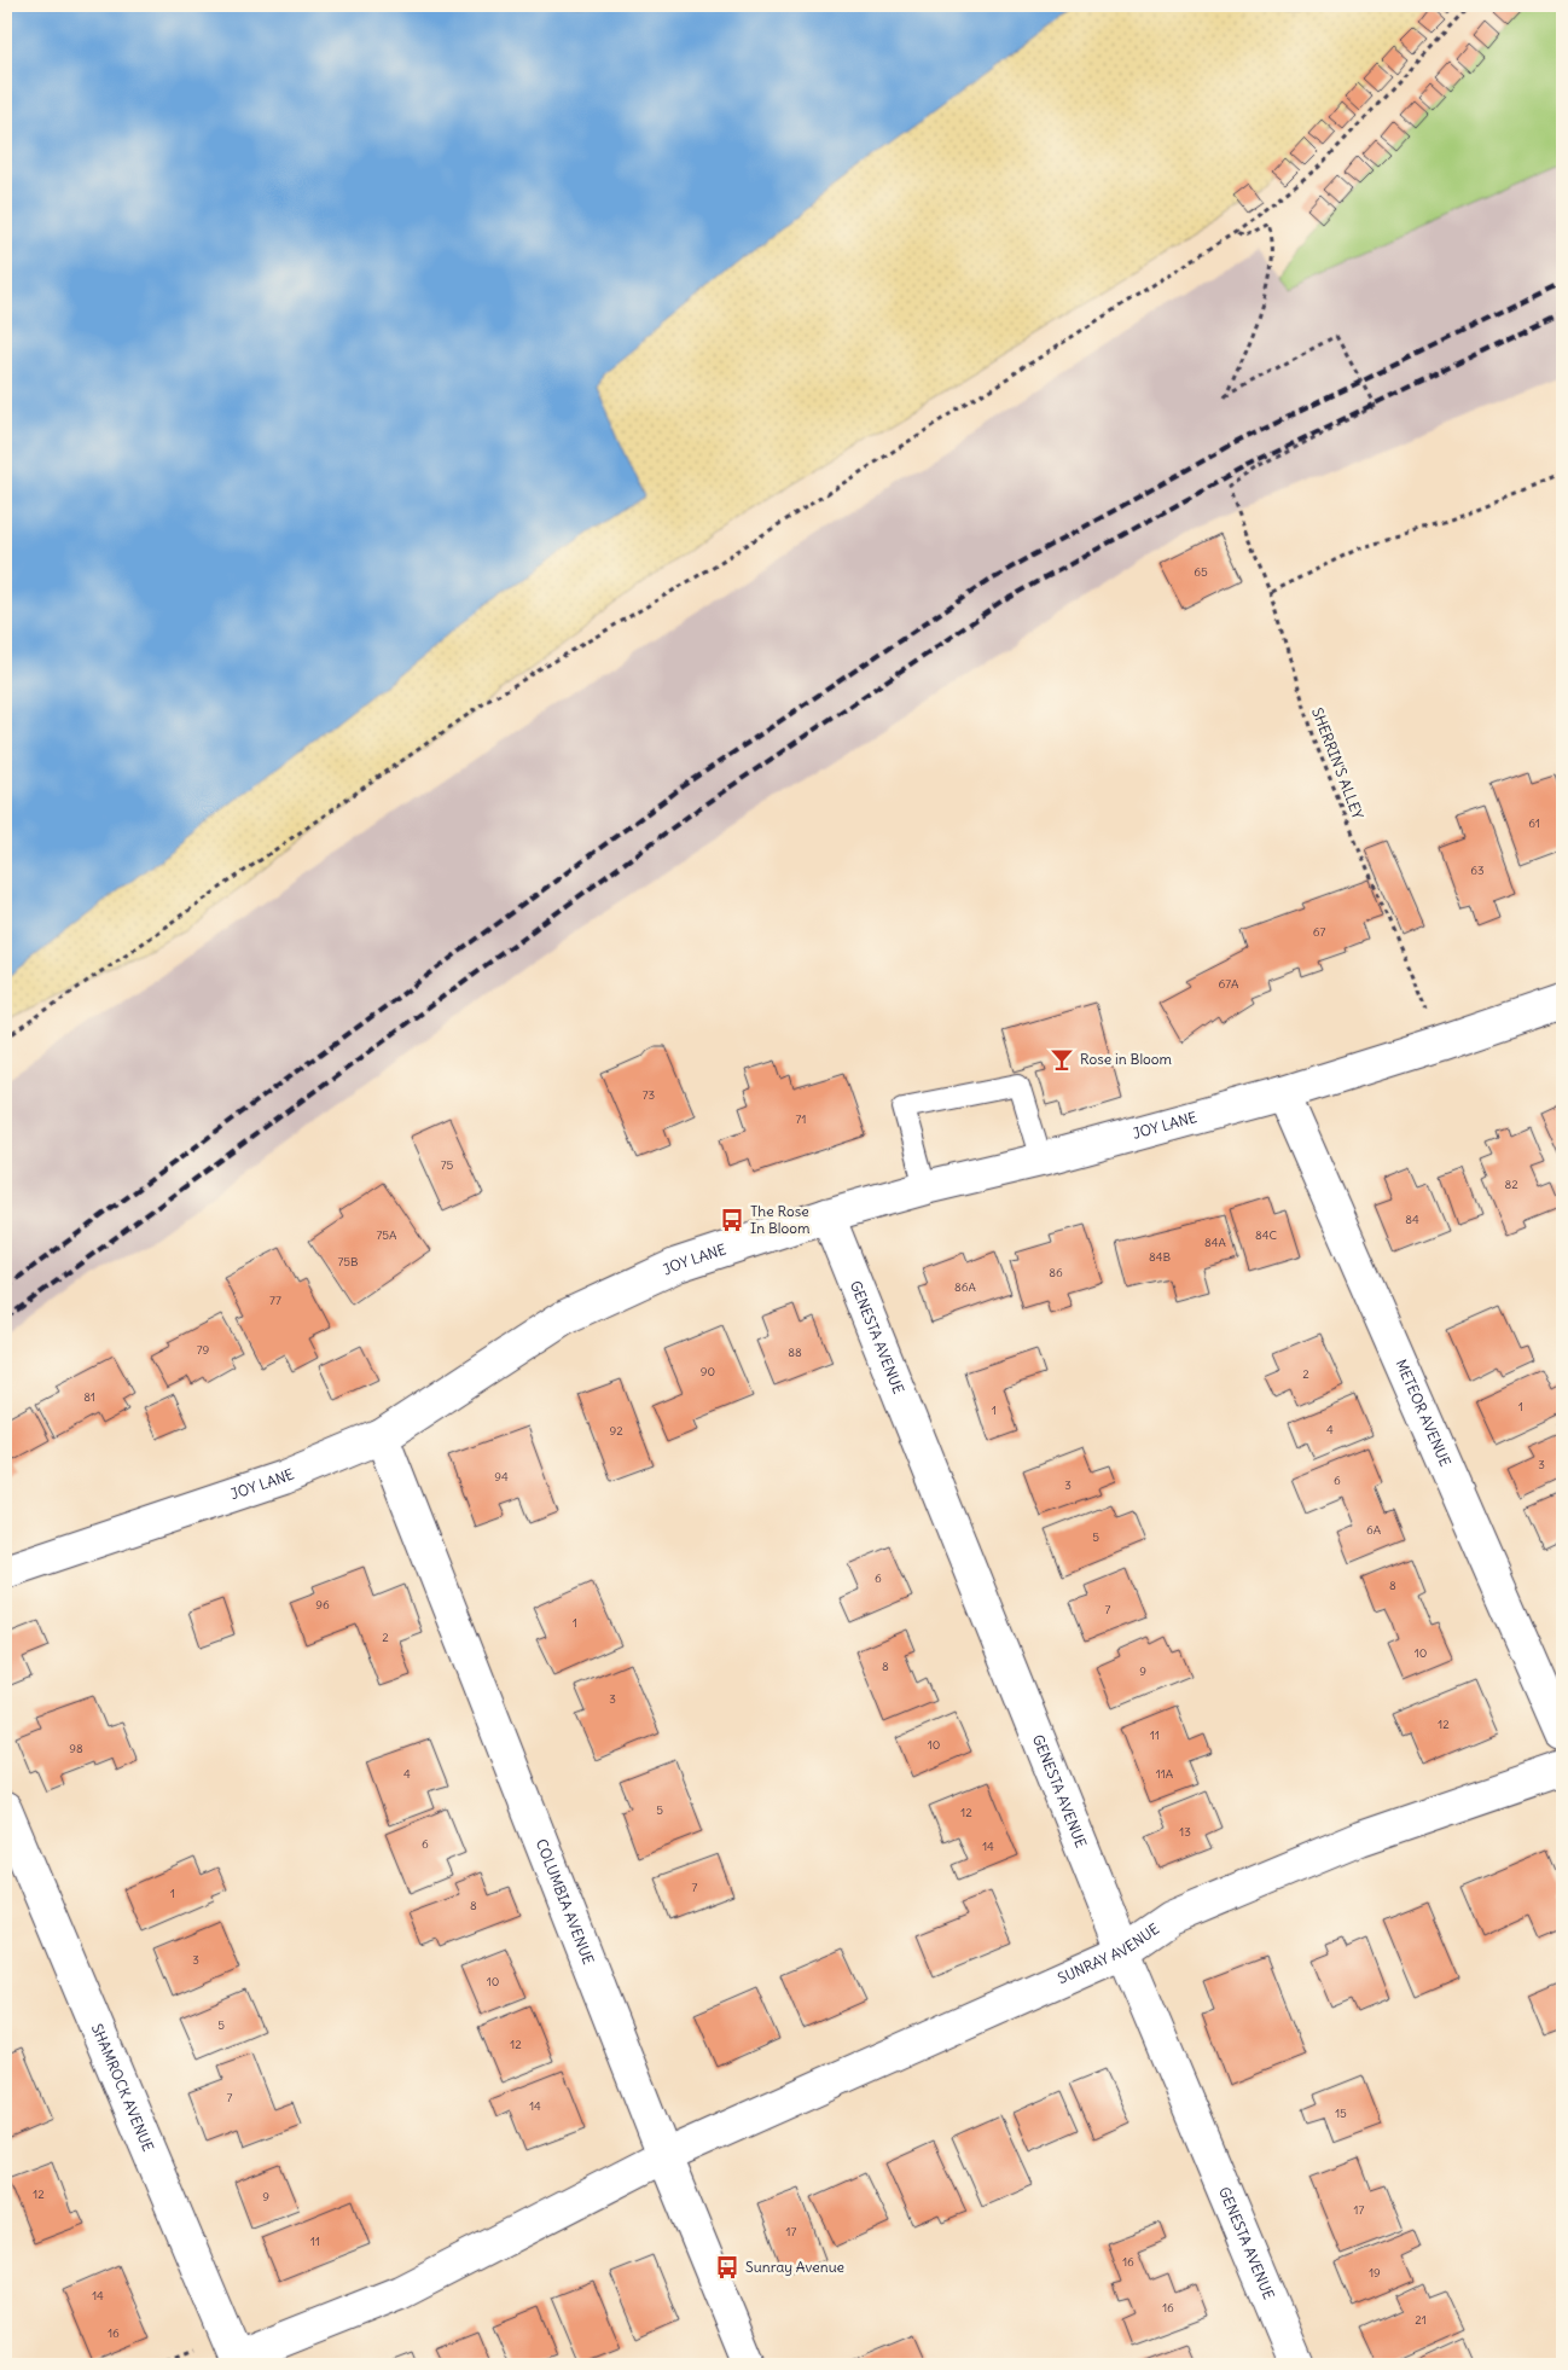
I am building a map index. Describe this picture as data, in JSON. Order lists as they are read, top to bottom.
{
  "streets": {
    "street": [
      "JOY LANE",
      "GENESTA AVENUE",
      "METEOR AVENUE",
      "COLUMBIA AVENUE",
      "SUNRAY AVENUE",
      "SHAMROCK AVENUE"
    ],
    "path": ["SHERRIN'S ALLEY"]
  },
  "crossings": [
    ["SHERRIN'S ALLEY", "JOY LANE"],
    ["JOY LANE", "GENESTA AVENUE"],
    ["JOY LANE", "METEOR AVENUE"],
    ["JOY LANE", "COLUMBIA AVENUE"],
    ["GENESTA AVENUE", "SUNRAY AVENUE"],
    ["COLUMBIA AVENUE", "SUNRAY AVENUE"],
    ["SUNRAY AVENUE", "SHAMROCK AVENUE"]
  ],
  "places": {
    "bar": ["Rose in Bloom"],
    "bus stop": ["The Rose In Bloom", "Sunray Avenue"]
  },
  "house_numbers": [
    "65",
    "61",
    "63",
    "67",
    "67A",
    "73",
    "71",
    "75",
    "82",
    "84",
    "75A",
    "84C",
    "84A",
    "84B",
    "75B",
    "86",
    "86A",
    "77",
    "79",
    "88",
    "90",
    "2",
    "81",
    "1",
    "1",
    "4",
    "92",
    "3",
    "94",
    "6",
    "3",
    "6A",
    "5",
    "6",
    "8",
    "96",
    "7",
    "1",
    "2",
    "10",
    "8",
    "9",
    "3",
    "12",
    "11",
    "10",
    "98",
    "4",
    "11A",
    "5",
    "12",
    "13",
    "6",
    "14",
    "7",
    "1",
    "8",
    "3",
    "10",
    "5",
    "12",
    "7",
    "14",
    "15",
    "12",
    "9",
    "17",
    "17",
    "11",
    "16",
    "19",
    "14",
    "16",
    "21",
    "16"
  ]
}
